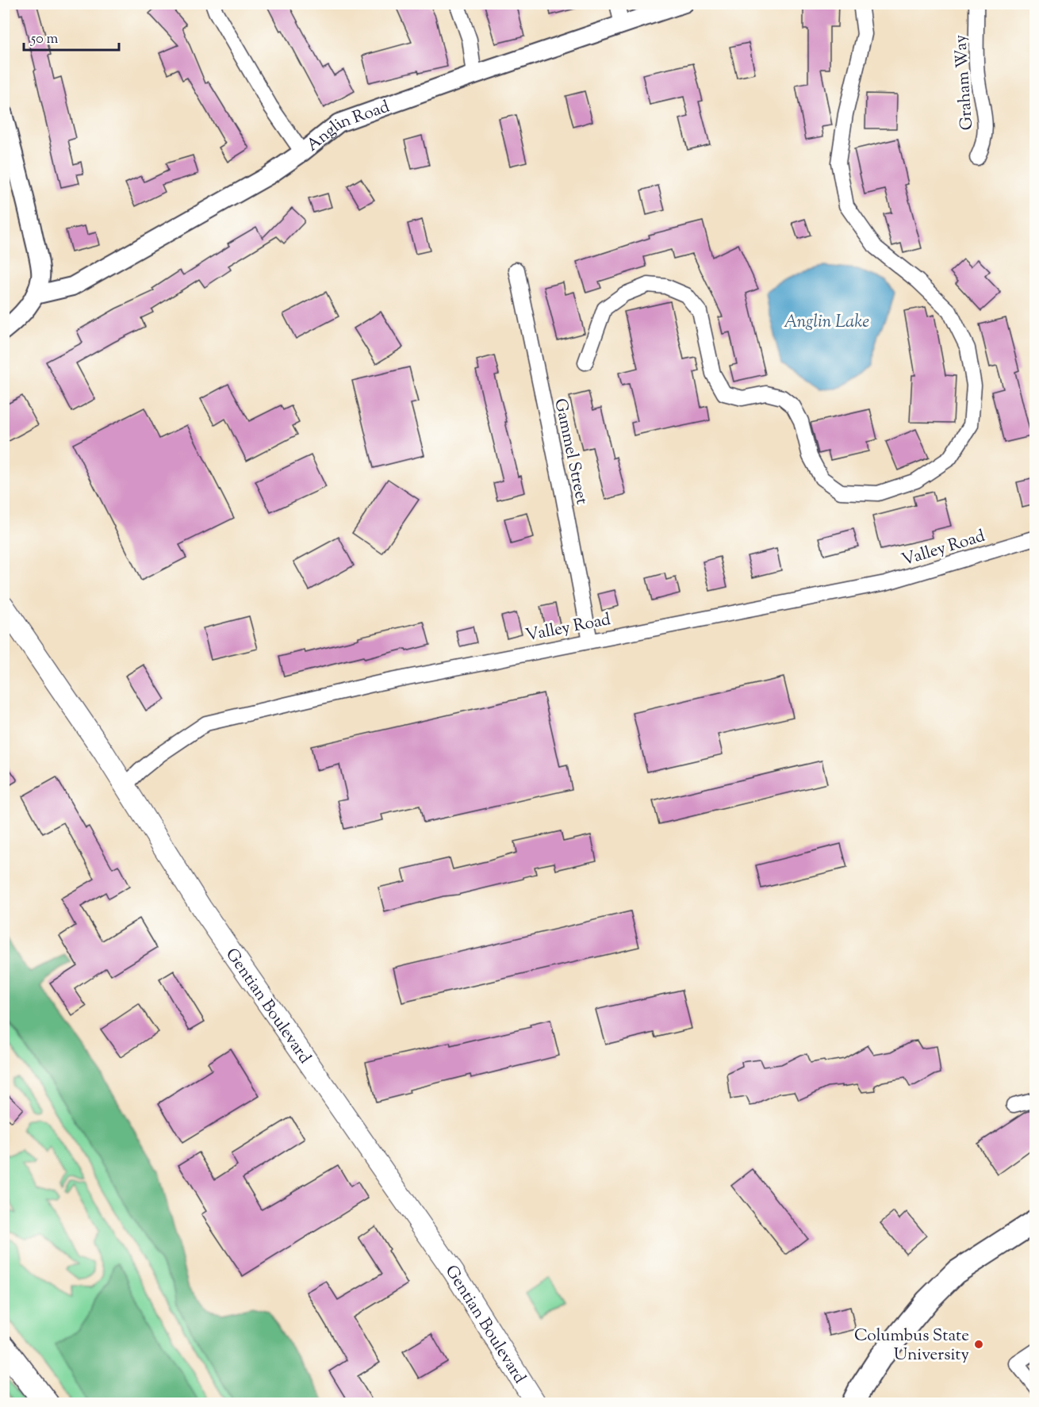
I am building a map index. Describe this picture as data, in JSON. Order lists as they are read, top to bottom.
{
  "streets": {
    "main road": ["Gentian Boulevard"],
    "street": [
      "Graham Way",
      "Anglin Road",
      "Gammel Street",
      "Valley Road"
    ]
  },
  "crossings": [
    ["Gammel Street", "Valley Road"],
    ["Valley Road", "Gentian Boulevard"]
  ],
  "water": ["Anglin Lake"],
  "places": ["Columbus State University"],
  "scale_bar": "50 m"
}
